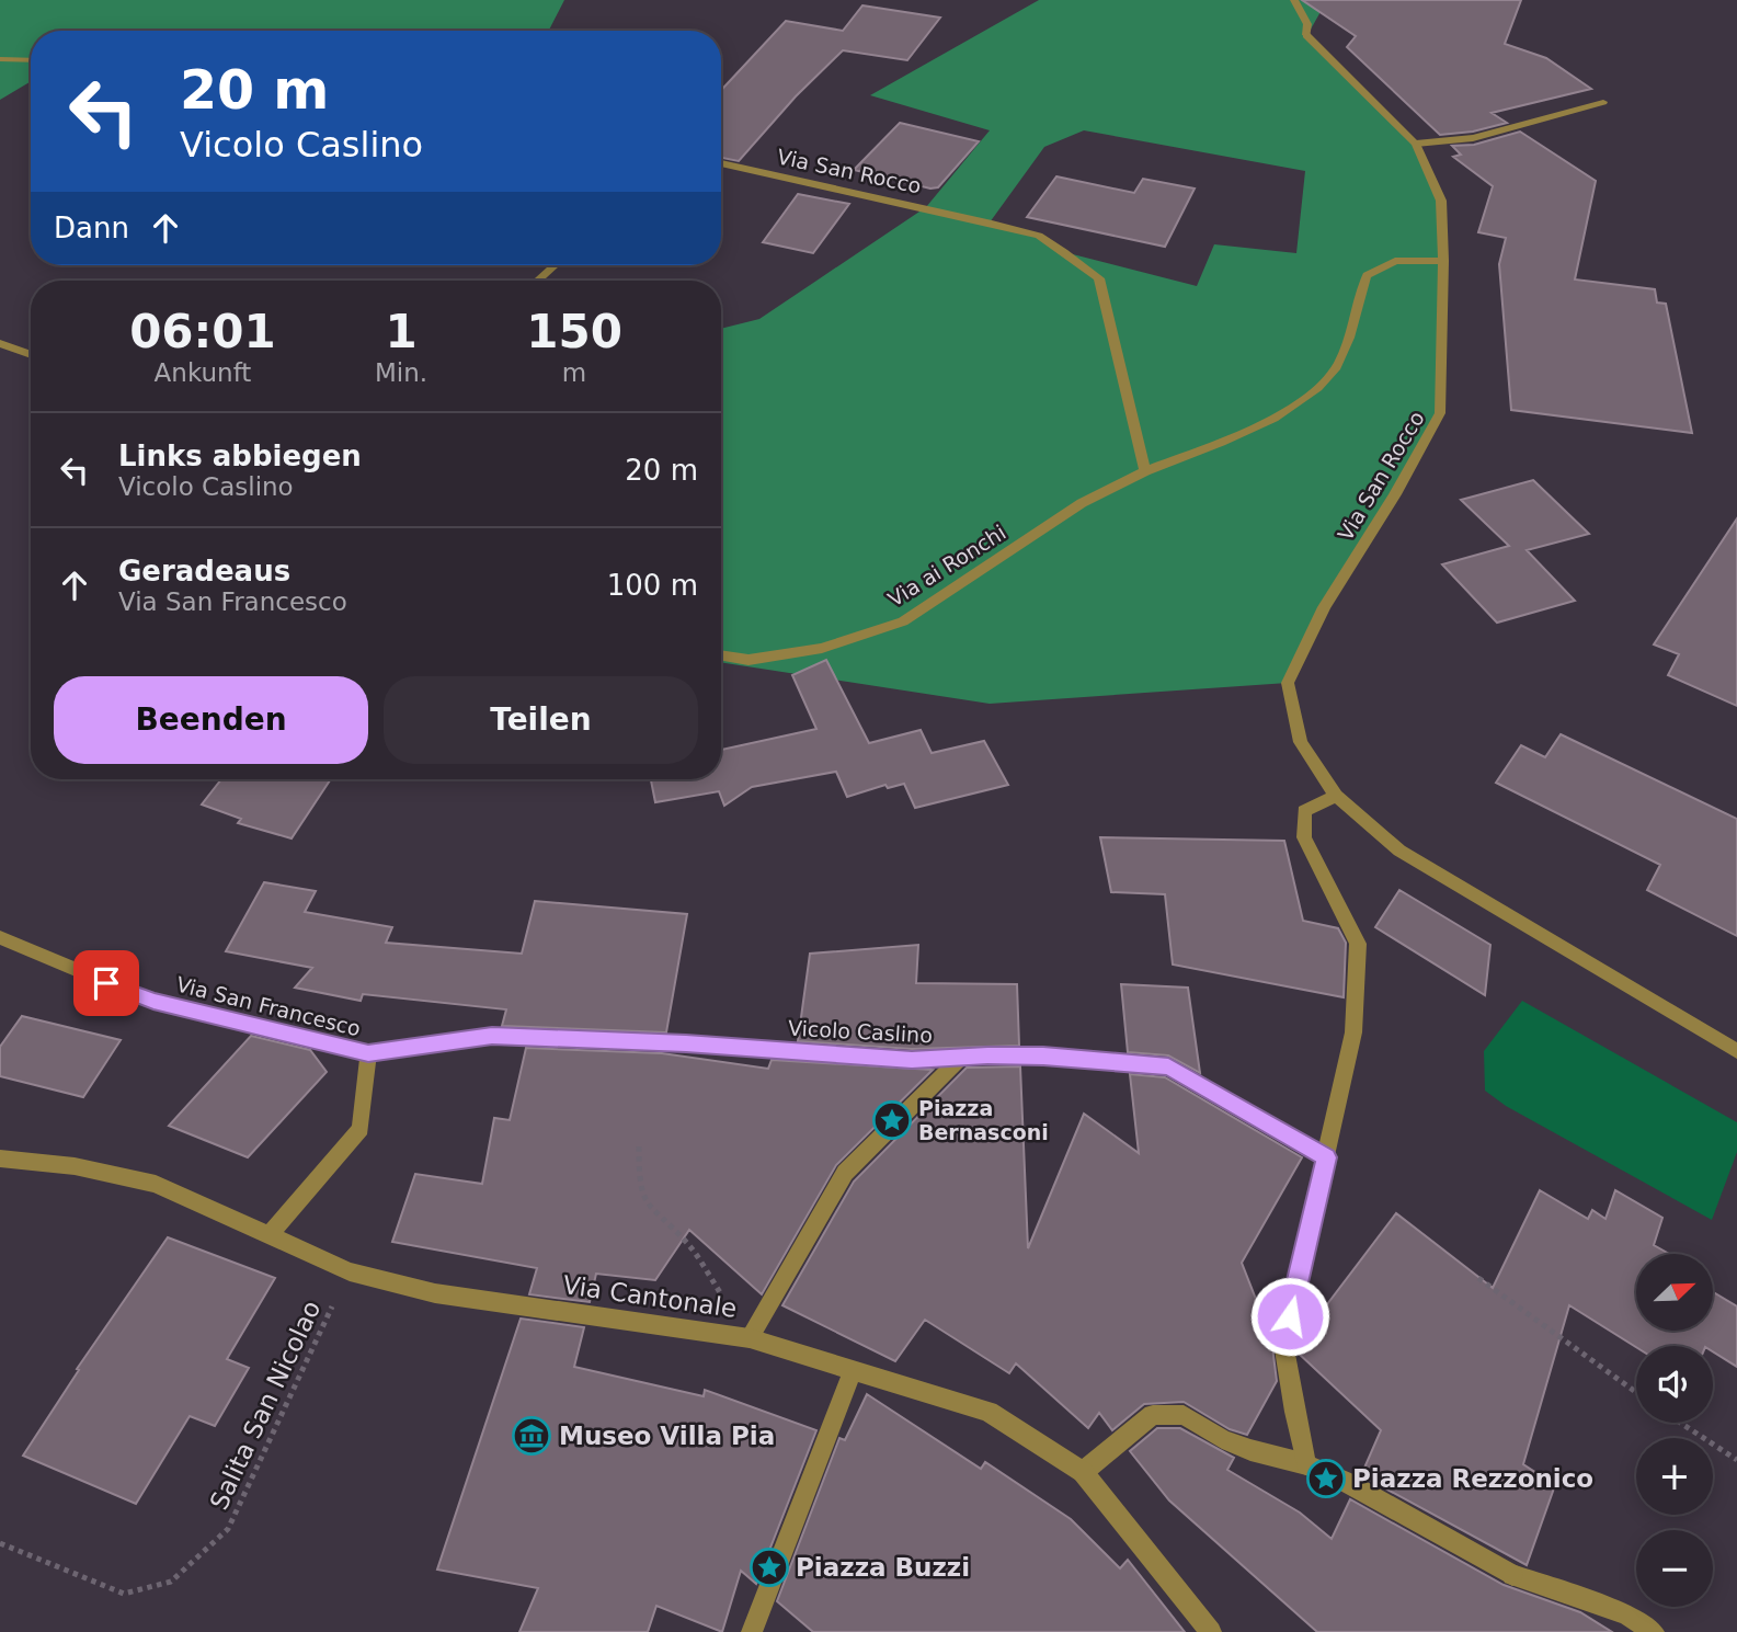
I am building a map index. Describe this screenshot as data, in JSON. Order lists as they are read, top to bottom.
{
  "streets": {
    "street": [
      "Via San Rocco",
      "Via ai Ronchi",
      "Via San Francesco",
      "Vicolo Caslino",
      "Via Cantonale"
    ],
    "path": ["Salita San Nicolao"]
  },
  "crossings": [
    ["Via San Rocco", "Via ai Ronchi"],
    ["Via San Francesco", "Vicolo Caslino"],
    ["Via San Francesco", "Via Cantonale"],
    ["Via Cantonale", "Salita San Nicolao"]
  ],
  "places": {
    "place": ["Piazza Bernasconi", "Piazza Rezzonico", "Piazza Buzzi"],
    "museum": ["Museo Villa Pia"]
  },
  "north": "top right",
  "page": {
    "turn": ["20 m", "Vicolo Caslino"],
    "then": "Dann",
    "eta": [
      "06:01",
      "Ankunft",
      "1",
      "Min.",
      "150",
      "m"
    ],
    "list": [
      {
        "name": "Links abbiegen",
        "note": "Vicolo Caslino",
        "value": "20 m"
      },
      {
        "name": "Geradeaus",
        "note": "Via San Francesco",
        "value": "100 m"
      }
    ],
    "buttons": ["Beenden", "Teilen"],
    "map_buttons": ["+", "−"]
  }
}
